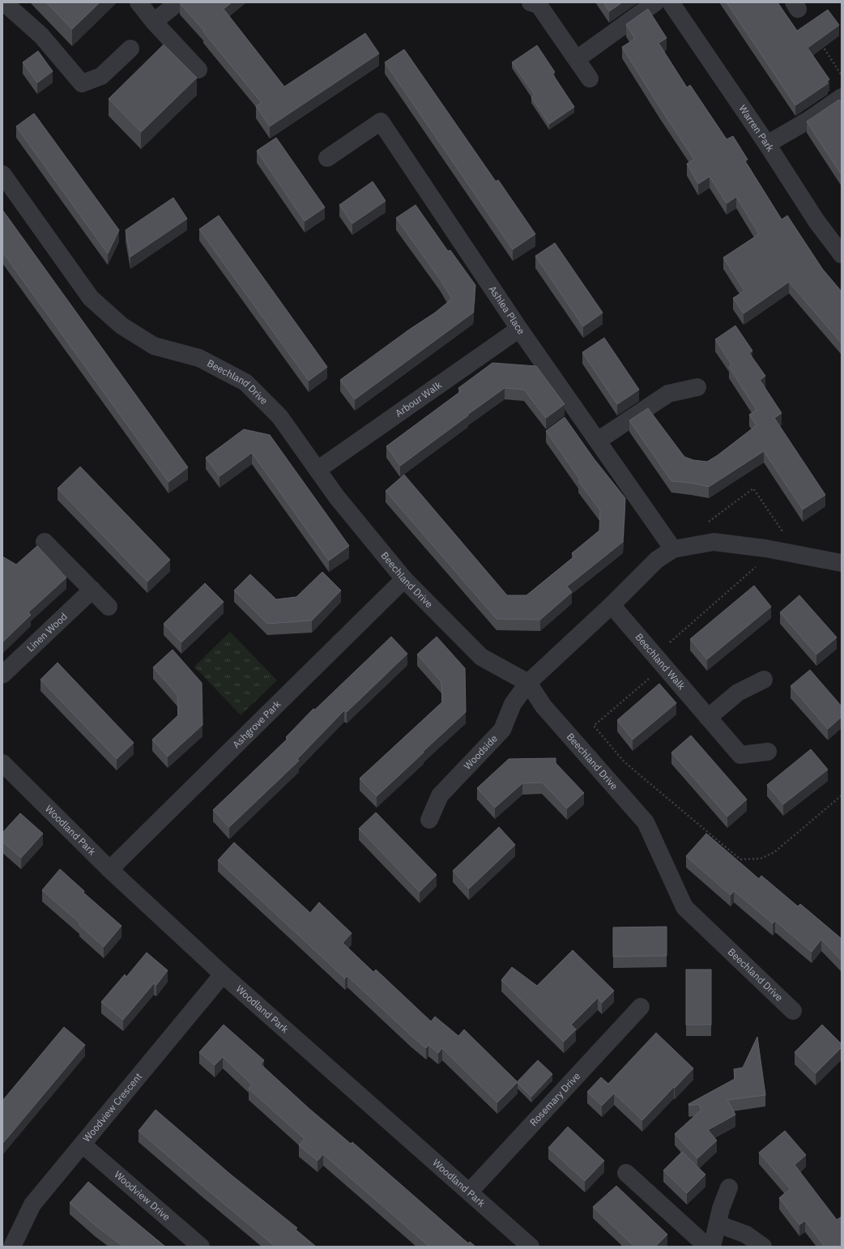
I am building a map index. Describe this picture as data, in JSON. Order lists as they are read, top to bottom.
{
  "streets": {
    "street": [
      "Warren Park",
      "Ashlea Place",
      "Beechland Drive",
      "Arbour Walk",
      "Linen Wood",
      "Beechland Walk",
      "Ashgrove Park",
      "Woodside",
      "Woodland Park",
      "Rosemary Drive",
      "Woodview Crescent",
      "Woodview Drive"
    ]
  },
  "crossings": [
    ["Ashlea Place", "Arbour Walk"],
    ["Ashlea Place", "Woodside"],
    ["Beechland Drive", "Arbour Walk"],
    ["Beechland Drive", "Ashgrove Park"],
    ["Beechland Drive", "Woodside"],
    ["Beechland Walk", "Woodside"],
    ["Ashgrove Park", "Woodland Park"],
    ["Woodland Park", "Rosemary Drive"],
    ["Woodland Park", "Woodview Crescent"],
    ["Woodview Crescent", "Woodview Drive"]
  ]
}
